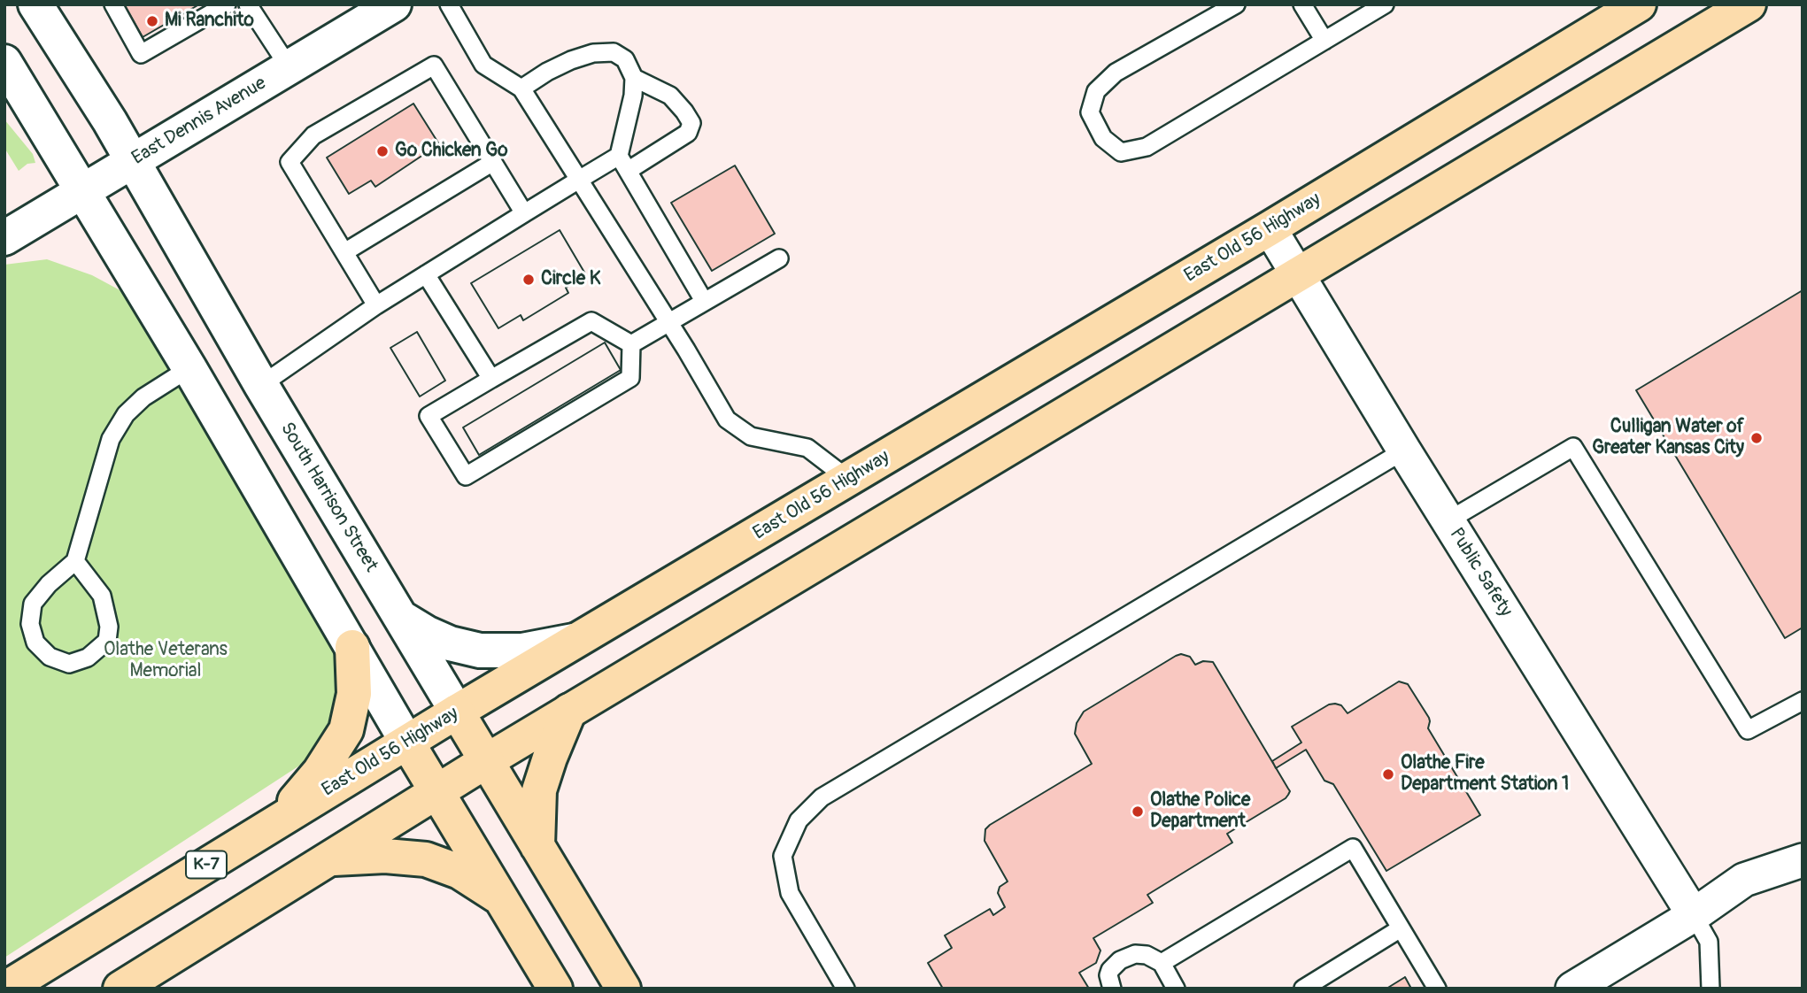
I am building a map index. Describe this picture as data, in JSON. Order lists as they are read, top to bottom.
{
  "streets": {
    "main road": [
      "East Dennis Avenue",
      "East Old 56 Highway",
      "South Harrison Street",
      "K-7"
    ],
    "street": ["Public Safety"]
  },
  "crossings": [
    ["East Dennis Avenue", "South Harrison Street"],
    ["East Old 56 Highway", "South Harrison Street"],
    ["East Old 56 Highway", "Public Safety"]
  ],
  "parks": ["Olathe Veterans Memorial"],
  "places": [
    "Mi Ranchito",
    "Go Chicken Go",
    "Circle K",
    "Culligan Water of Greater Kansas City",
    "Olathe Fire Department Station 1",
    "Olathe Police Department"
  ]
}
